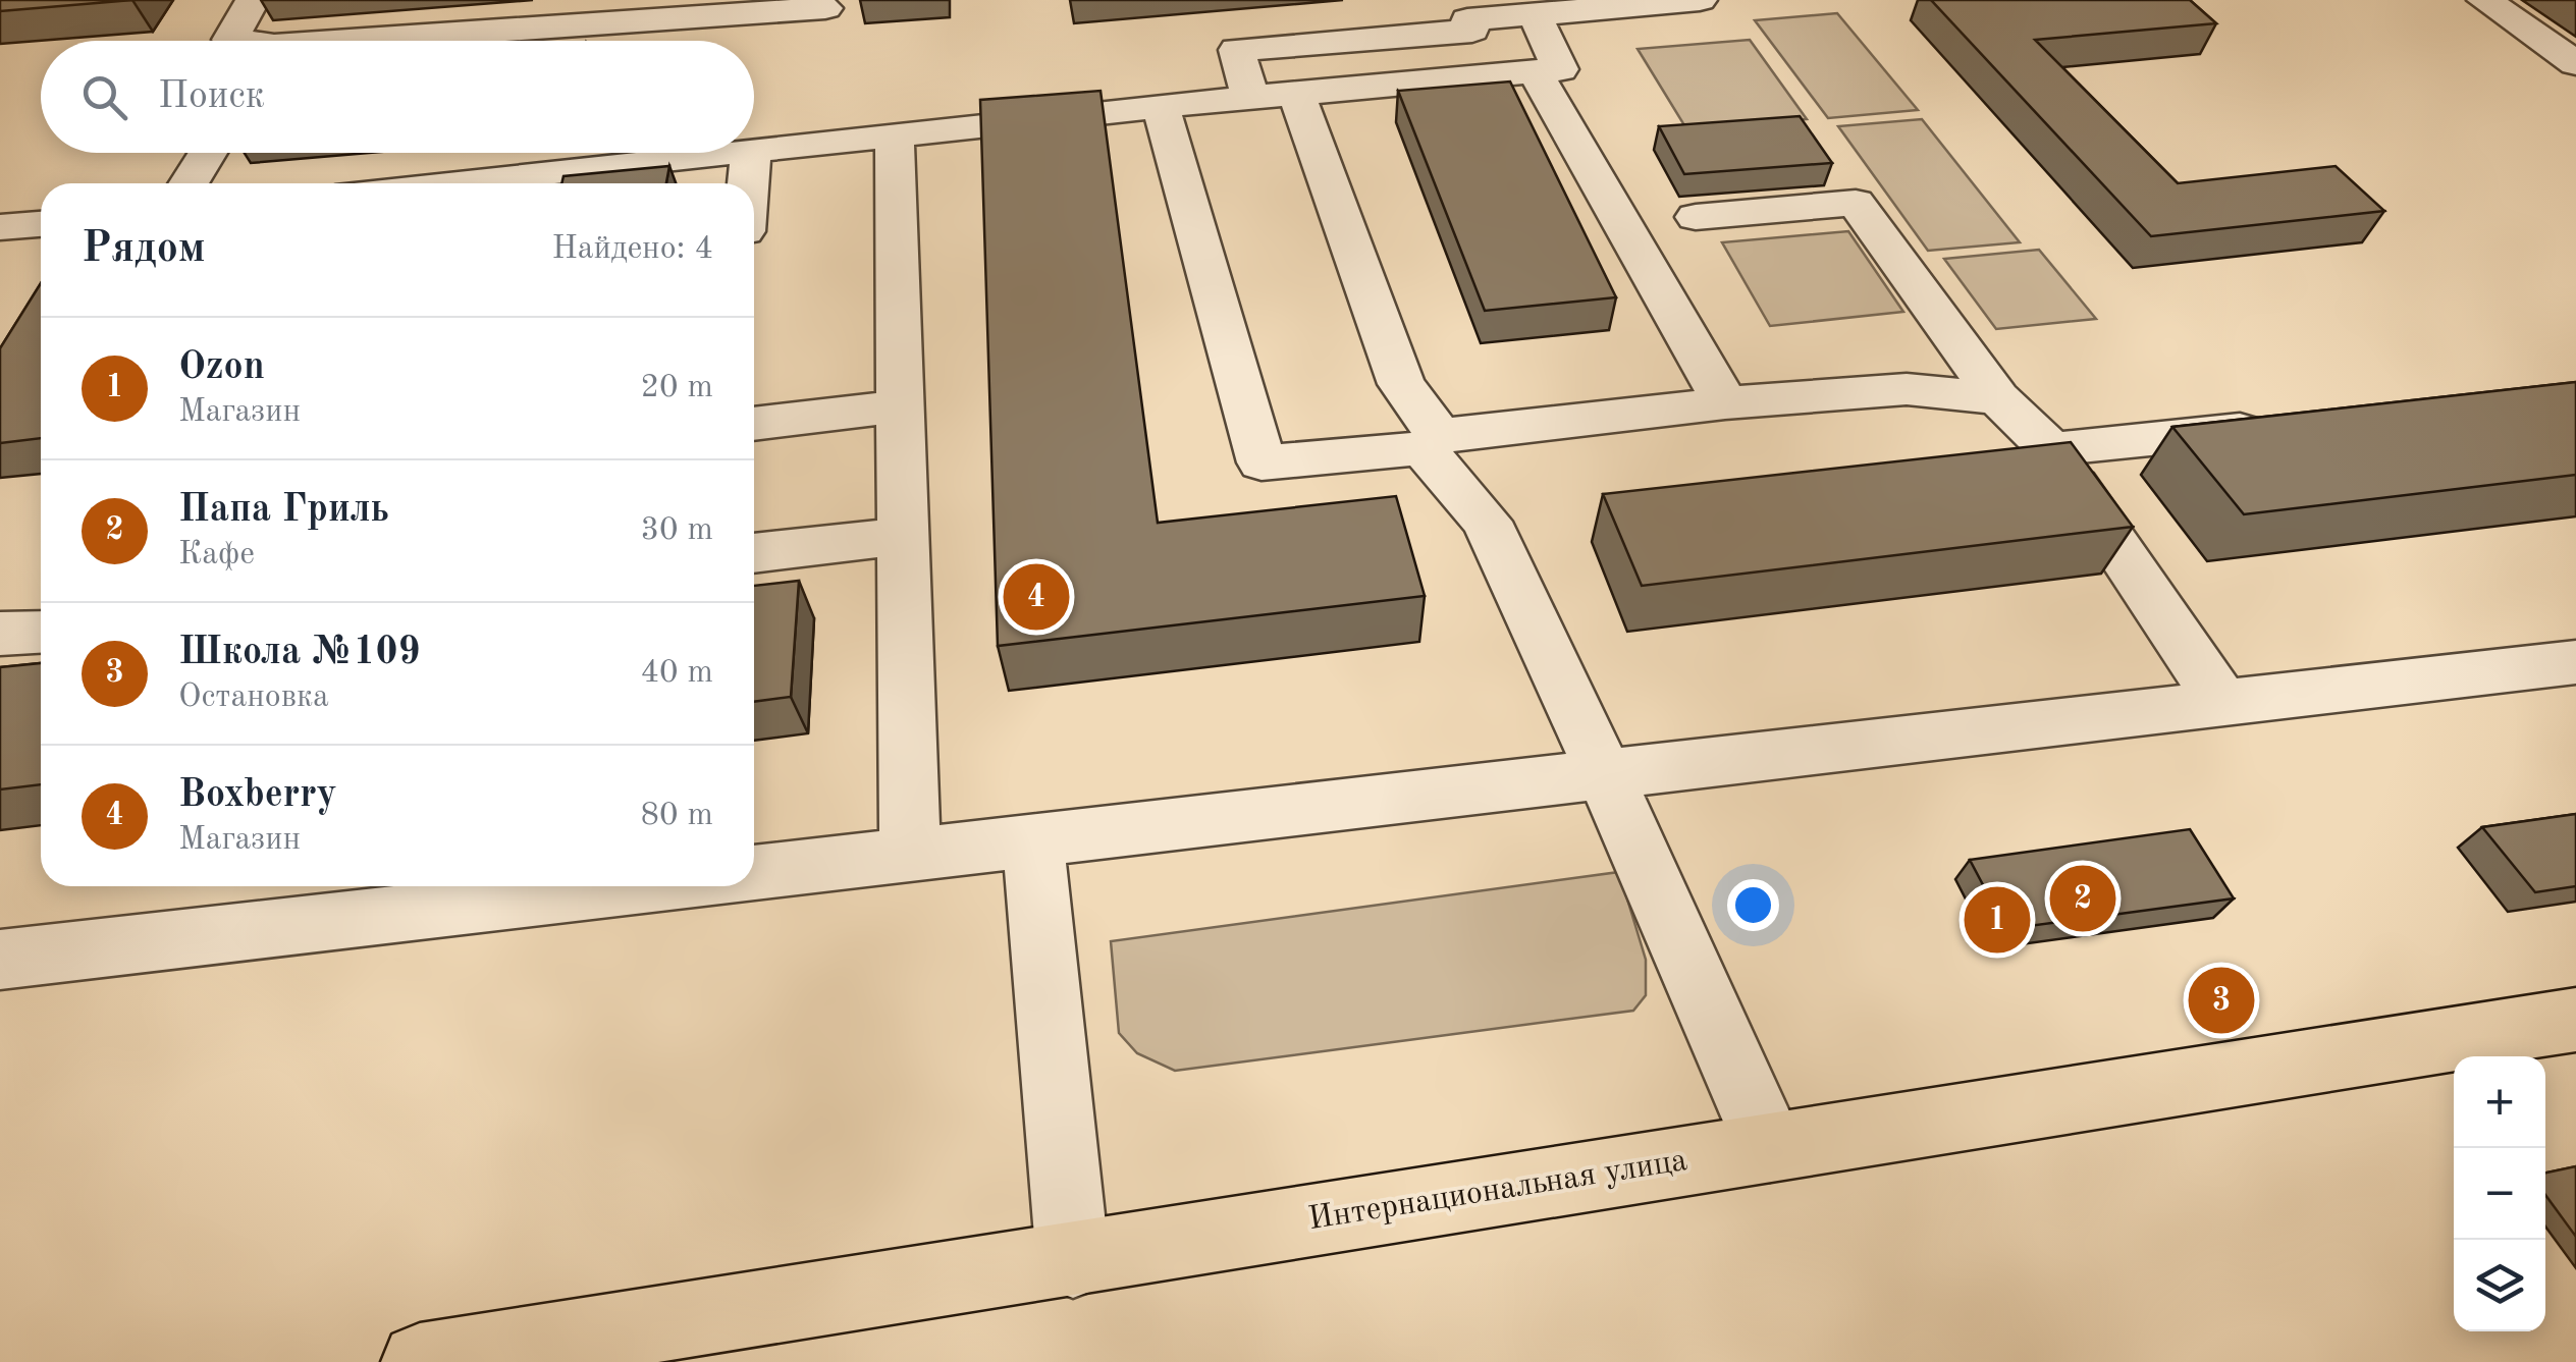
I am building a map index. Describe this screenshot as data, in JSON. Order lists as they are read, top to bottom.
{
  "streets": {
    "main road": ["Интернациональная улица"]
  },
  "page": {
    "search": "Поиск",
    "heading": ["Рядом", "Найдено: 4"],
    "list": [
      {
        "mark": "1",
        "name": "Ozon",
        "note": "Магазин",
        "value": "20 m"
      },
      {
        "mark": "2",
        "name": "Папа Гриль",
        "note": "Кафе",
        "value": "30 m"
      },
      {
        "mark": "3",
        "name": "Школа №109",
        "note": "Остановка",
        "value": "40 m"
      },
      {
        "mark": "4",
        "name": "Boxberry",
        "note": "Магазин",
        "value": "80 m"
      }
    ],
    "pins": [
      "4",
      "2",
      "1",
      "3"
    ],
    "map_buttons": ["+", "−"]
  }
}
